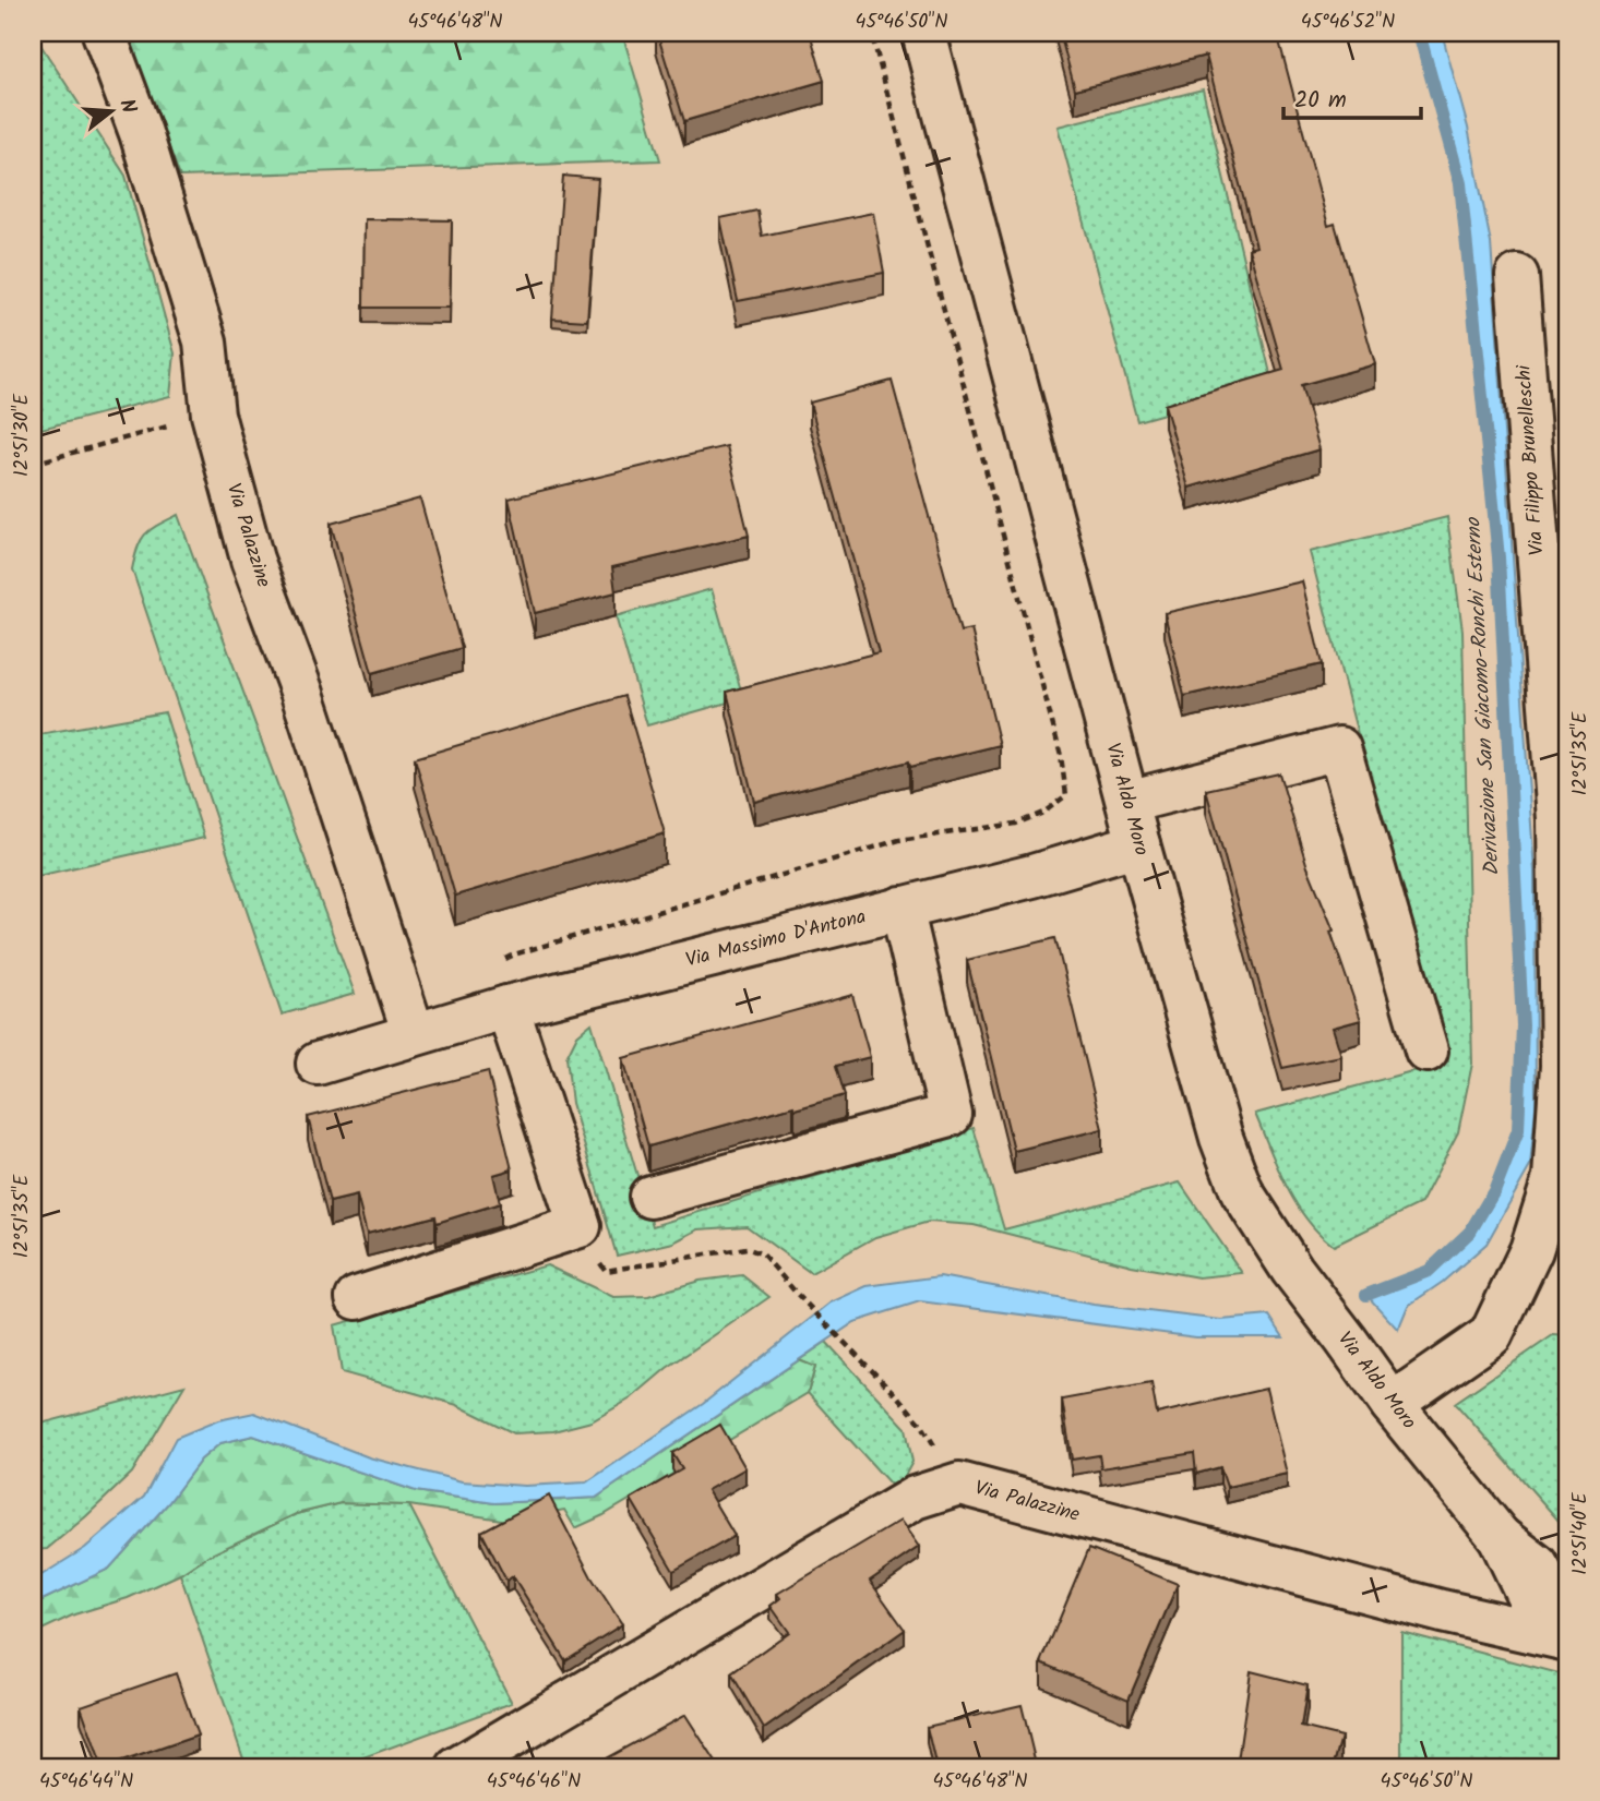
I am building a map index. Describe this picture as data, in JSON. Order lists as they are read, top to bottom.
{
  "streets": {
    "street": [
      "Via Filippo Brunelleschi",
      "Via Palazzine",
      "Via Aldo Moro",
      "Via Massimo D'Antona"
    ]
  },
  "crossings": [
    ["Via Filippo Brunelleschi", "Via Aldo Moro"],
    ["Via Palazzine", "Via Aldo Moro"],
    ["Via Palazzine", "Via Massimo D'Antona"],
    ["Via Aldo Moro", "Via Massimo D'Antona"]
  ],
  "water": ["Derivazione San Giacomo-Ronchi Esterno"],
  "scale_bar": "20 m",
  "north": "right",
  "coordinates": [
    "45°46'48\"N",
    "45°46'50\"N",
    "45°46'52\"N",
    "12°51'30\"E",
    "12°51'35\"E",
    "12°51'40\"E",
    "45°46'44\"N",
    "45°46'46\"N"
  ]
}
